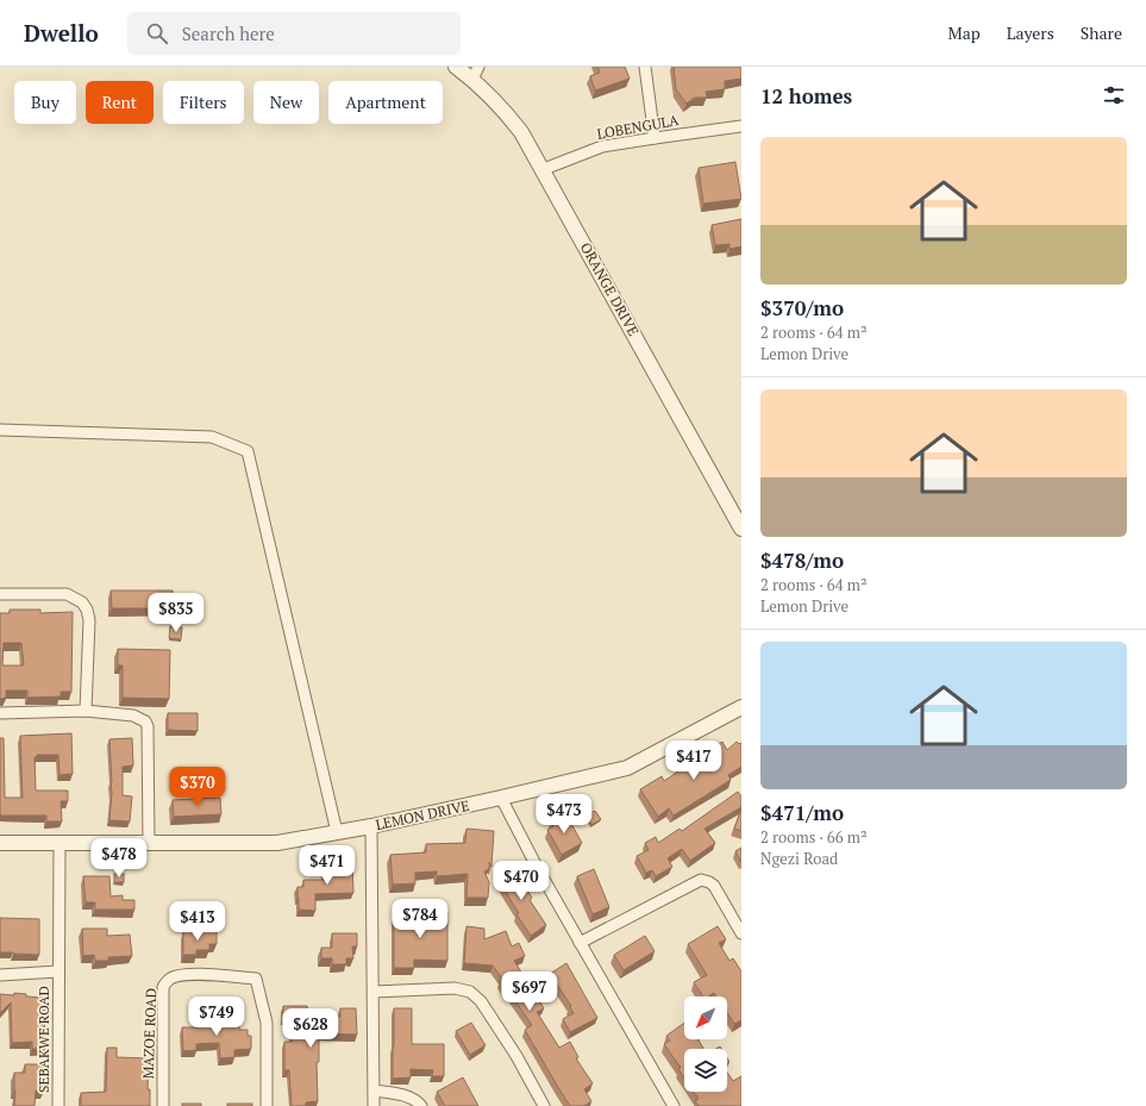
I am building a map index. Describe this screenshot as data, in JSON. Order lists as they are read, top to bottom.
{
  "streets": {
    "street": [
      "LOBENGULA",
      "ORANGE DRIVE",
      "LEMON DRIVE",
      "MAZOE ROAD",
      "SEBAKWE ROAD"
    ]
  },
  "crossings": [
    ["LOBENGULA", "ORANGE DRIVE"],
    ["LEMON DRIVE", "SEBAKWE ROAD"]
  ],
  "north": "bottom left",
  "page": {
    "header": "Dwello",
    "search": "Search here",
    "nav": ["Map", "Layers", "Share"],
    "heading": "12 homes",
    "chip": [
      "Buy",
      "Rent",
      "Filters",
      "New",
      "Apartment"
    ],
    "list": [
      {
        "name": "$370/mo",
        "note": "2 rooms · 64 m² · Lemon Drive"
      },
      {
        "name": "$478/mo",
        "note": "2 rooms · 64 m² · Lemon Drive"
      },
      {
        "name": "$471/mo",
        "note": "2 rooms · 66 m² · Ngezi Road"
      }
    ],
    "price": [
      "$835",
      "$417",
      "$370",
      "$473",
      "$478",
      "$471",
      "$470",
      "$784",
      "$413",
      "$697",
      "$749",
      "$628"
    ]
  }
}
